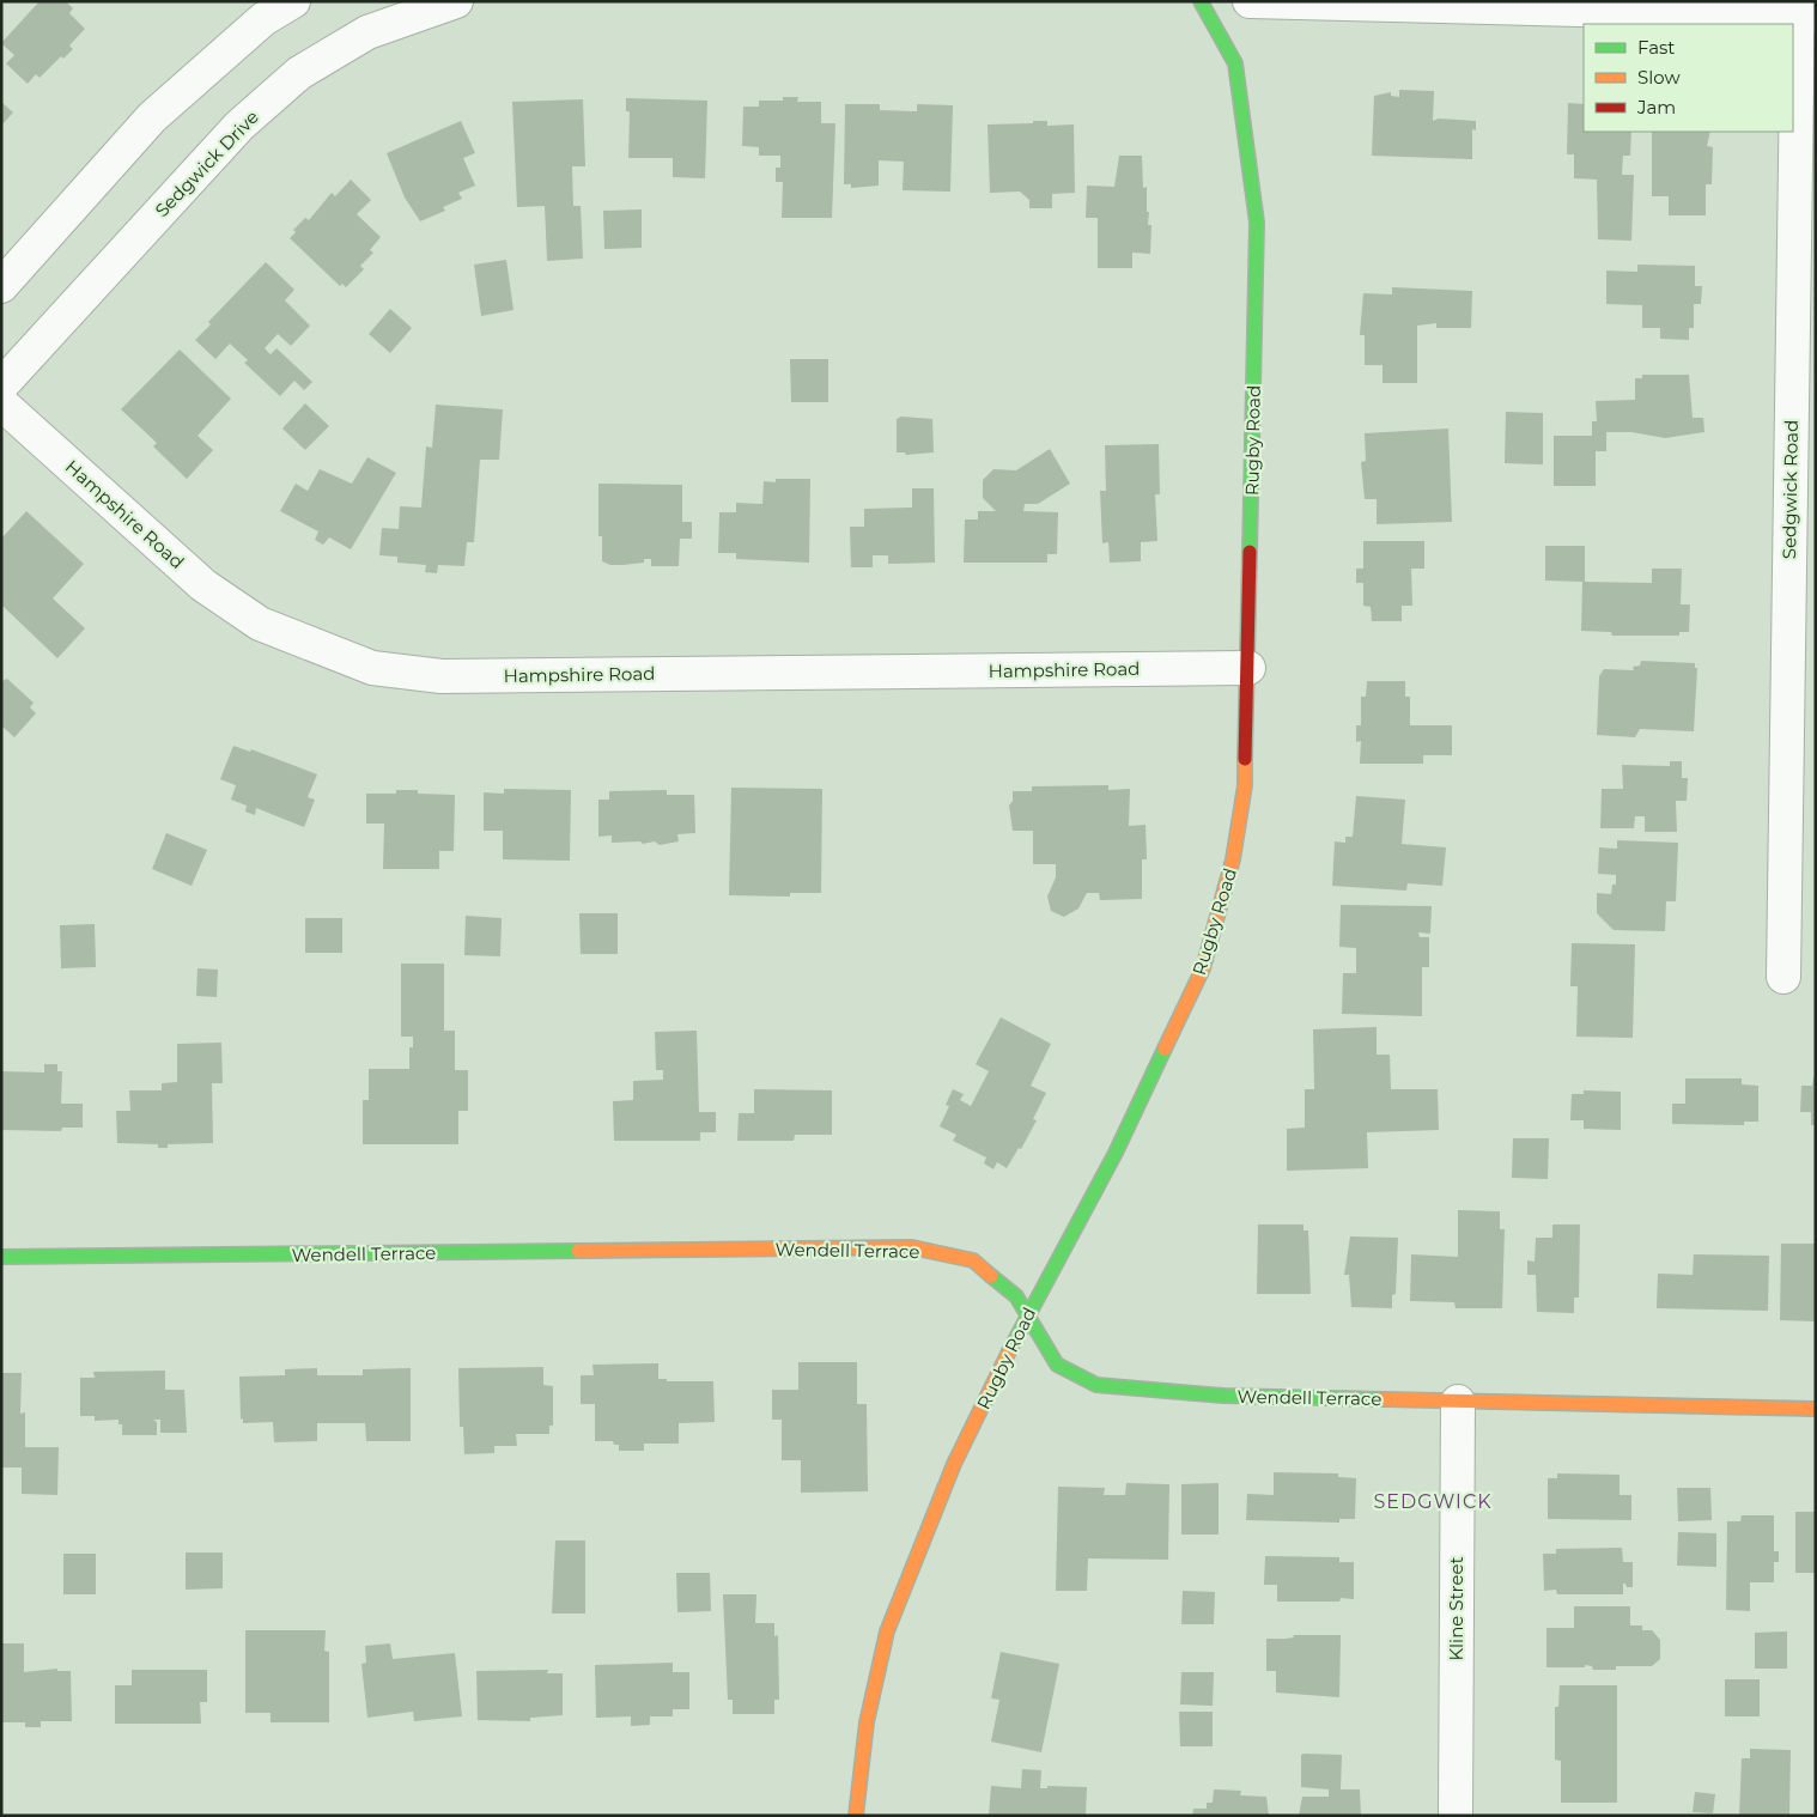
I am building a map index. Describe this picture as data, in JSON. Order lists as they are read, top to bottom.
{
  "streets": {
    "street": [
      "Sedgwick Drive",
      "Rugby Road",
      "Sedgwick Road",
      "Hampshire Road",
      "Wendell Terrace",
      "Kline Street"
    ]
  },
  "crossings": [
    ["Rugby Road", "Hampshire Road"],
    ["Rugby Road", "Wendell Terrace"],
    ["Wendell Terrace", "Kline Street"]
  ],
  "districts": ["SEDGWICK"],
  "legend": ["Fast", "Slow", "Jam"]
}
